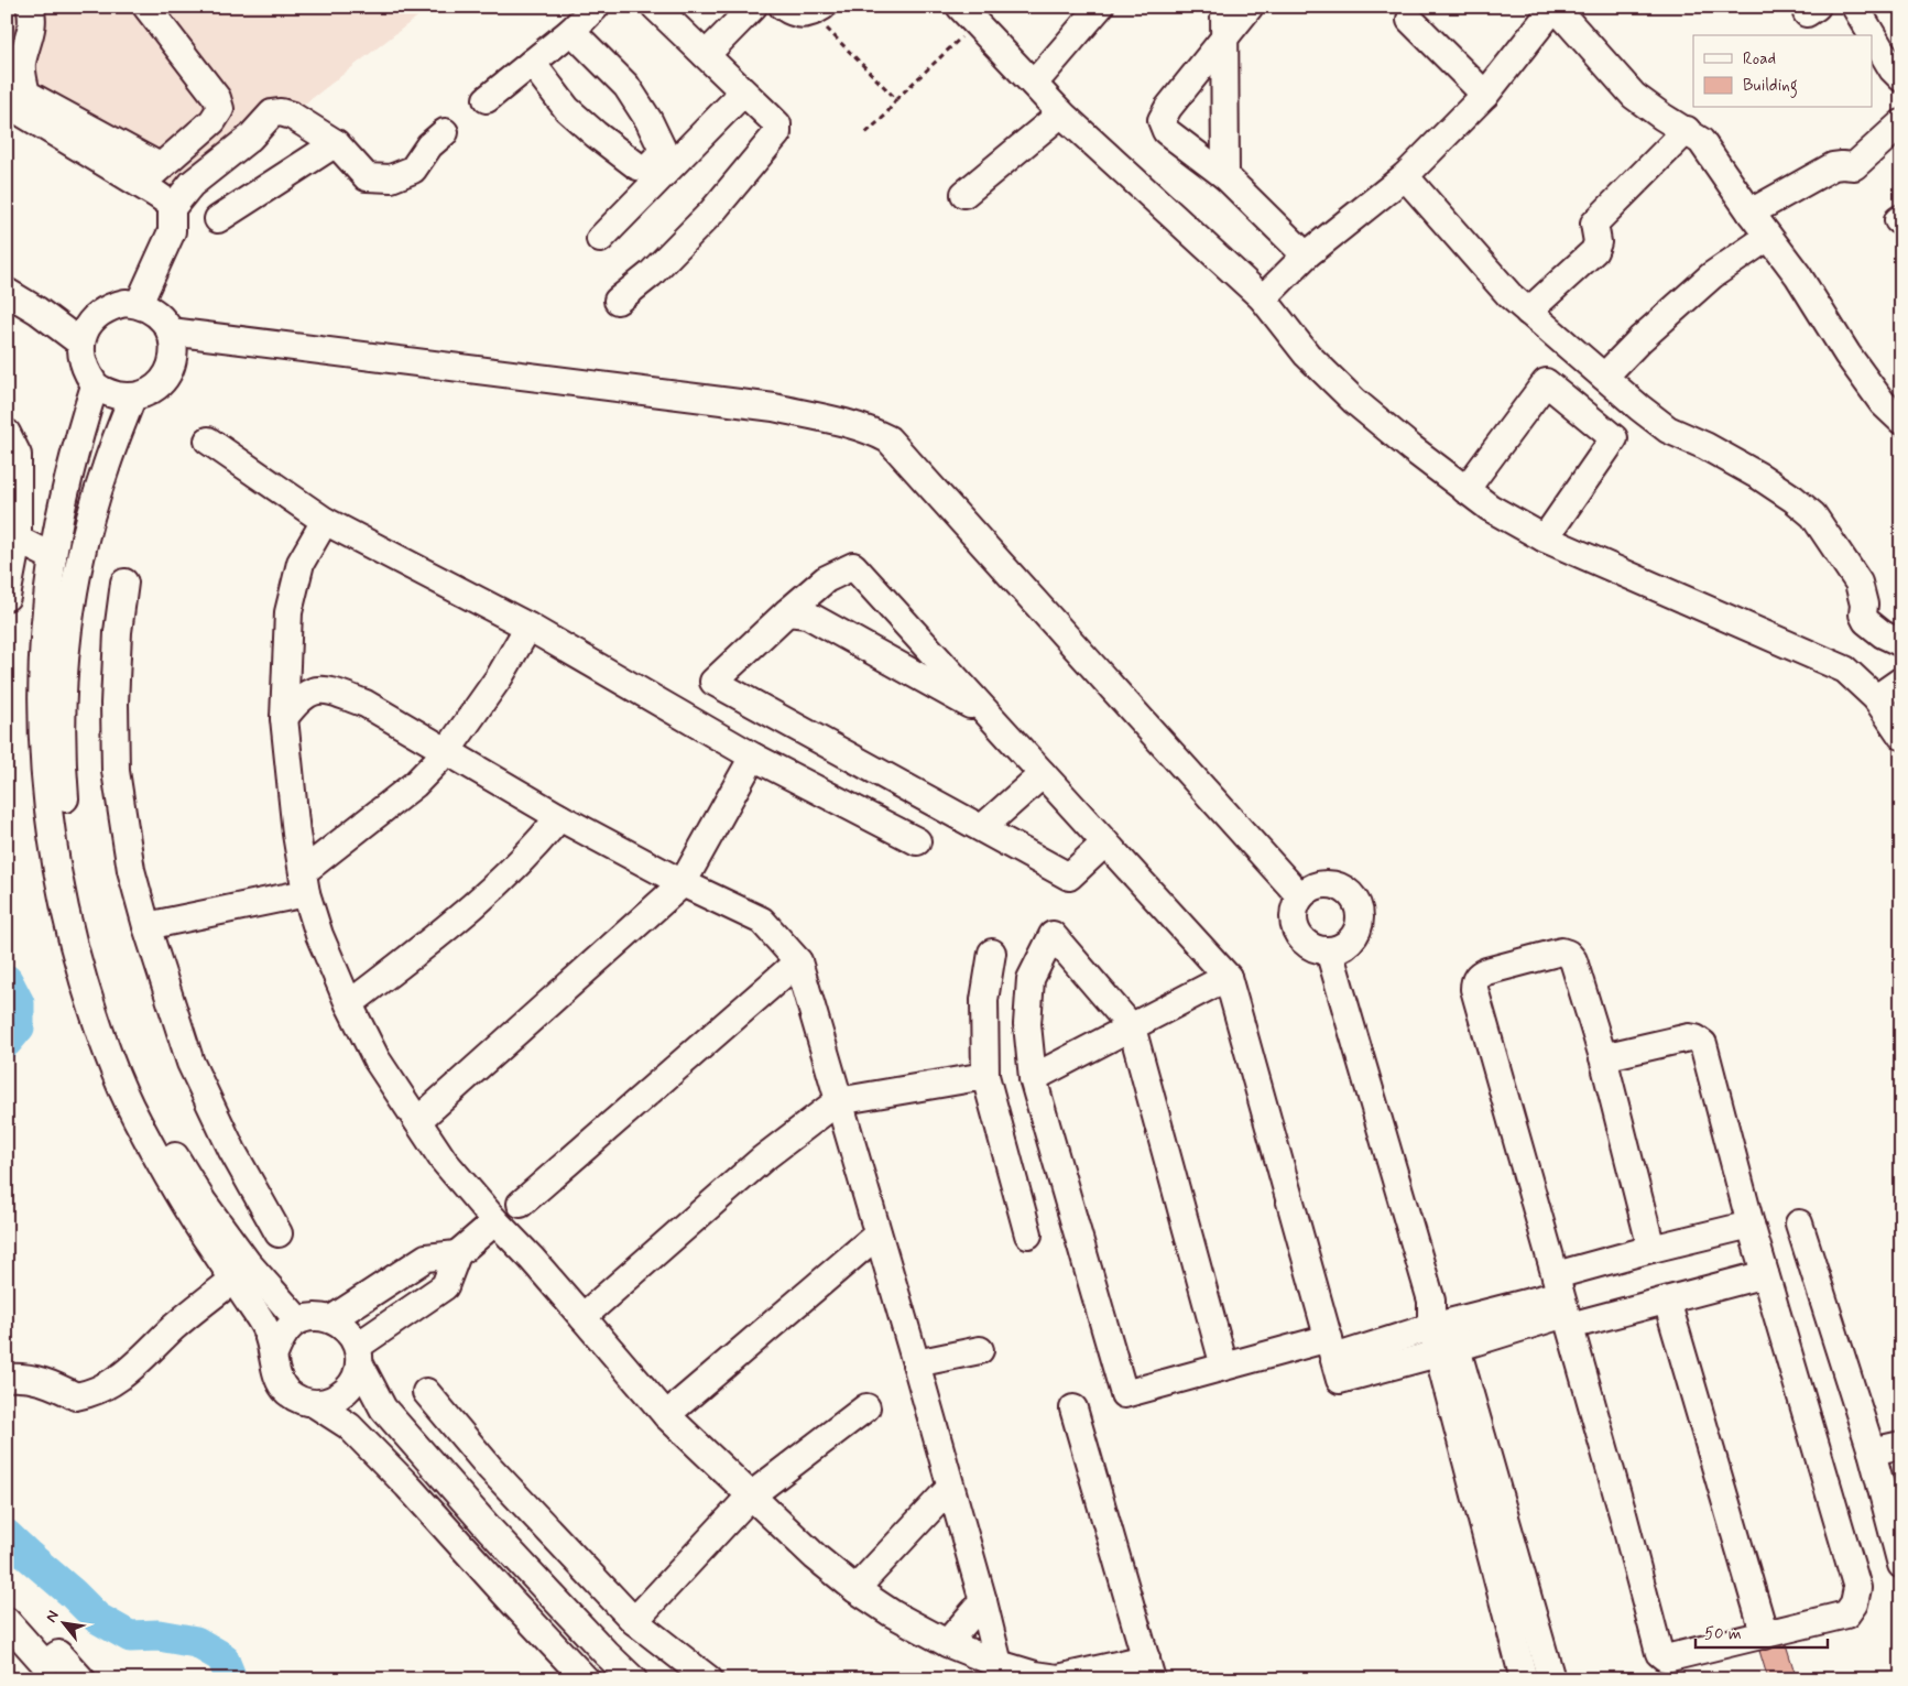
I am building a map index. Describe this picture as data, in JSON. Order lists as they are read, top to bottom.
{
  "legend": ["Road", "Building"],
  "scale_bar": "50 m",
  "north": "top left"
}
